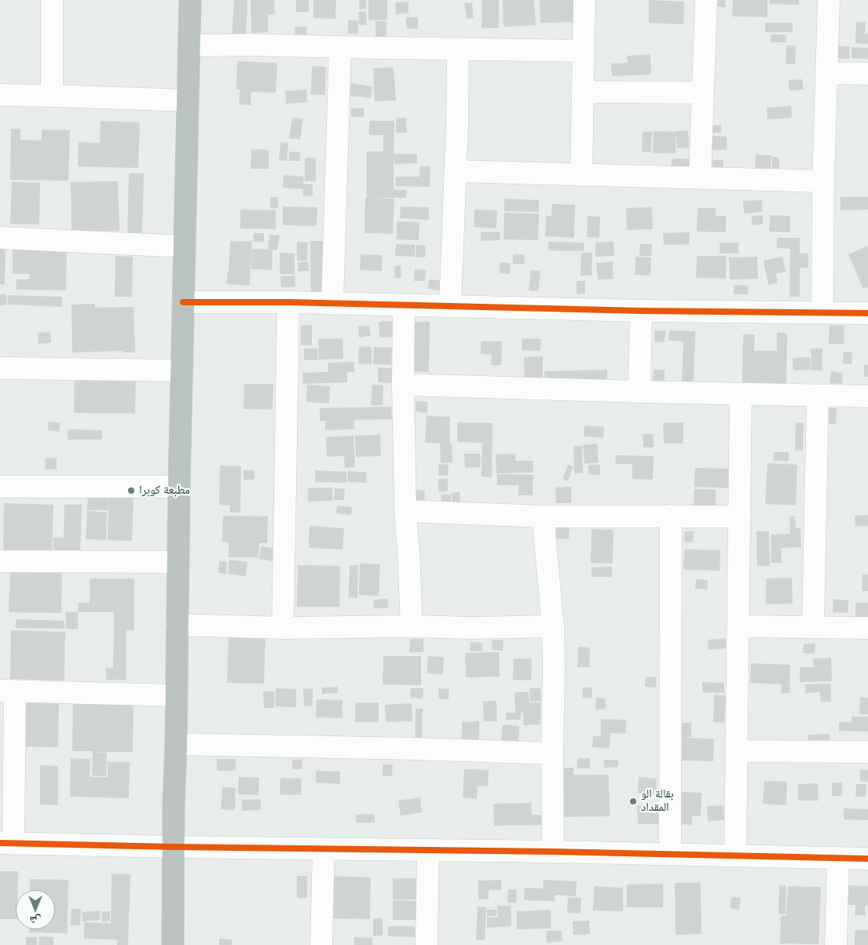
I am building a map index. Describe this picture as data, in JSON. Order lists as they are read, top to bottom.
{
  "places": ["مطبعة كوبرا", "بقالة الو المقداد"],
  "north": "bottom"
}
